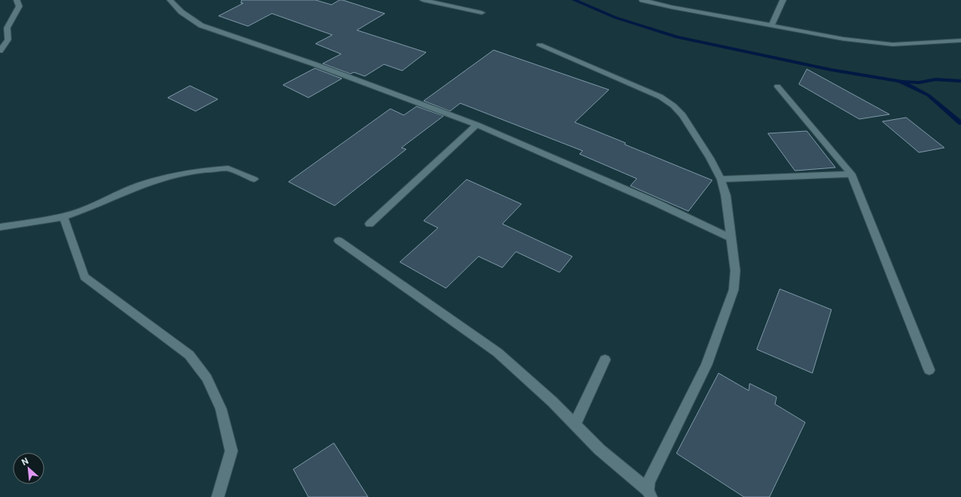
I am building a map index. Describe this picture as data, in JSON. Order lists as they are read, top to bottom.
{
  "north": "top left"
}
